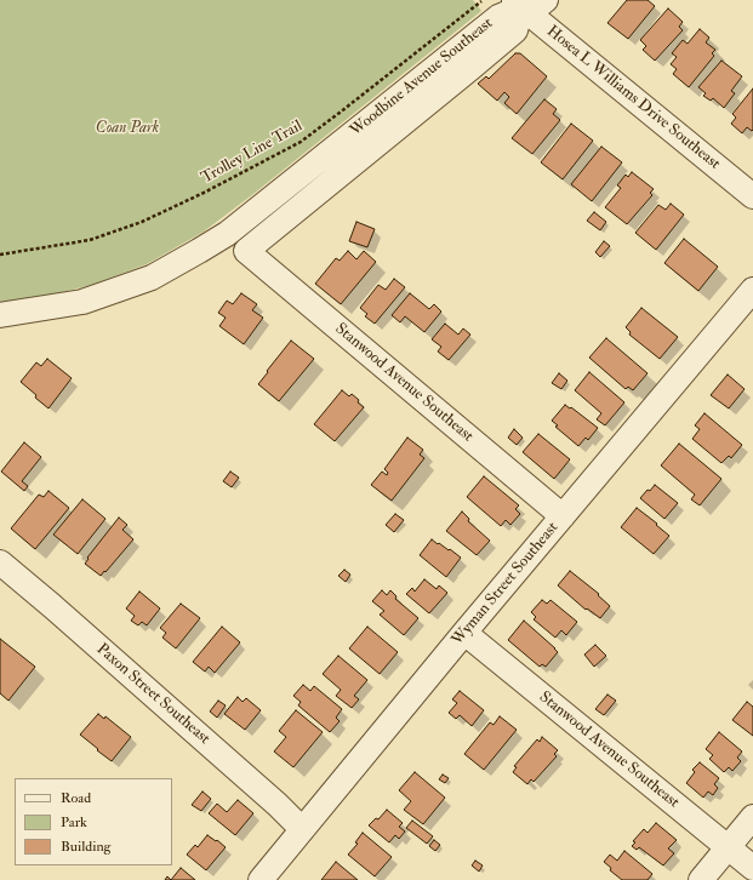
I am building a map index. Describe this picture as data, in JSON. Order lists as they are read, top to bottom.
{
  "streets": {
    "street": [
      "Woodbine Avenue Southeast",
      "Hosea L Williams Drive Southeast",
      "Stanwood Avenue Southeast",
      "Wyman Street Southeast",
      "Paxon Street Southeast"
    ],
    "path": ["Trolley Line Trail"]
  },
  "crossings": [
    ["Woodbine Avenue Southeast", "Hosea L Williams Drive Southeast"],
    ["Woodbine Avenue Southeast", "Stanwood Avenue Southeast"],
    ["Stanwood Avenue Southeast", "Wyman Street Southeast"],
    ["Wyman Street Southeast", "Paxon Street Southeast"]
  ],
  "parks": ["Coan Park"],
  "legend": ["Road", "Park", "Building"]
}
